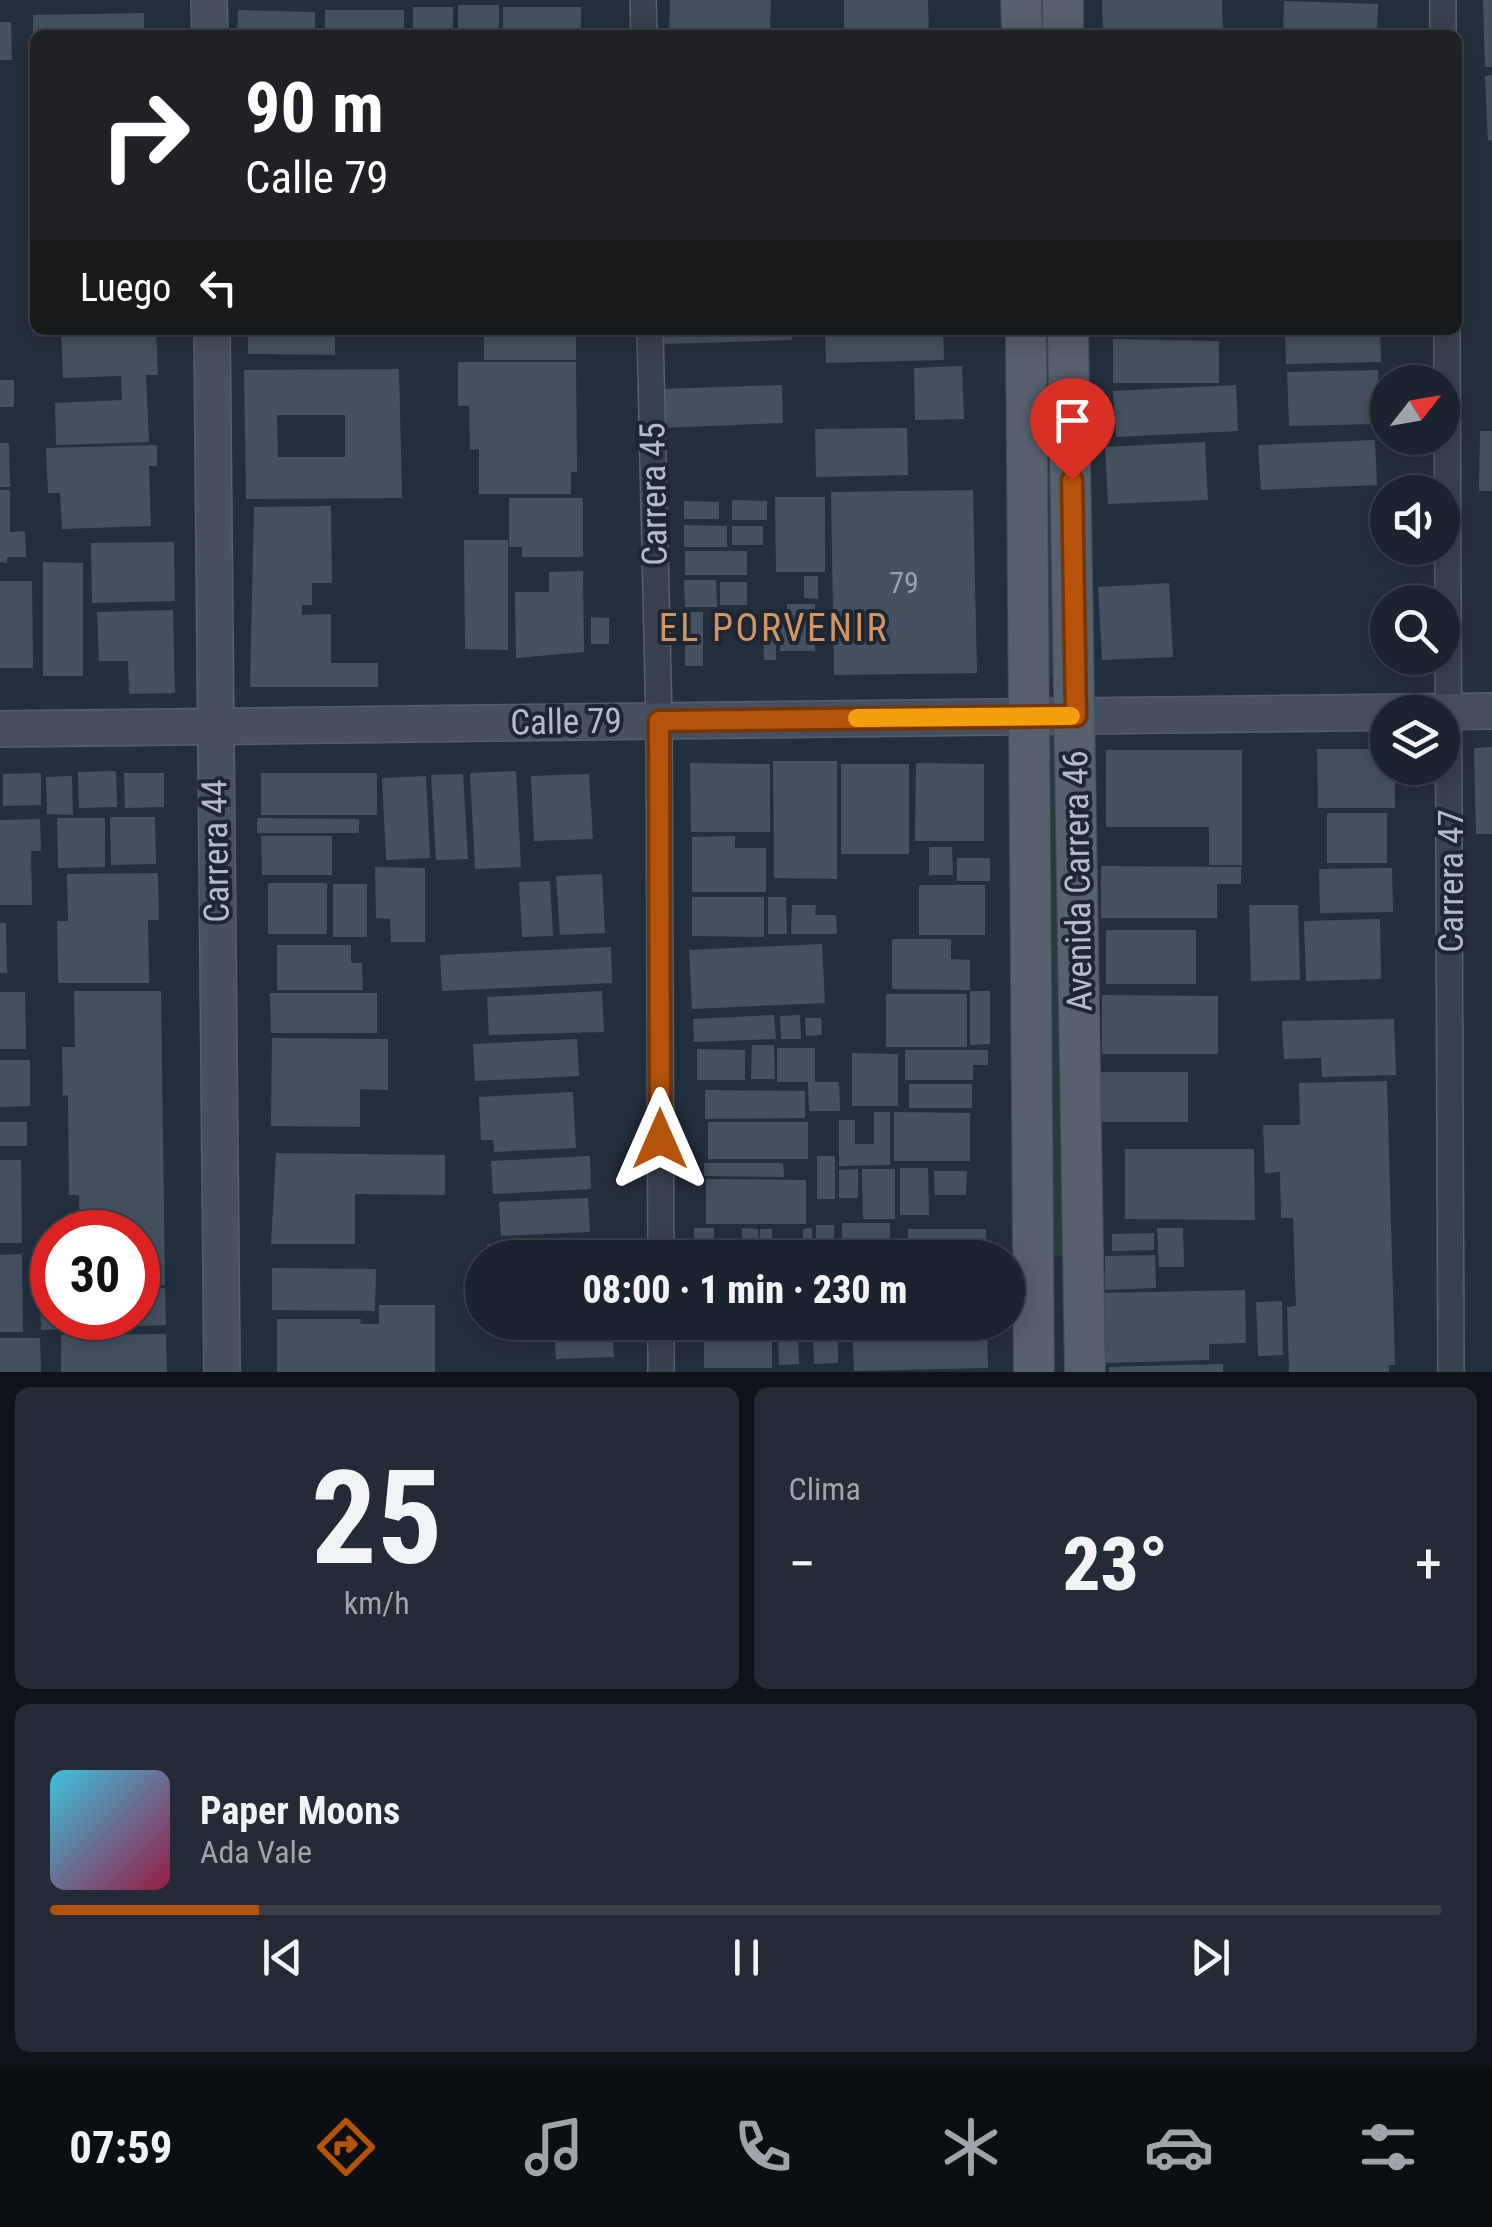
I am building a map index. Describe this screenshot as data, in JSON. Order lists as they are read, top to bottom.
{
  "streets": {
    "main road": ["Calle 79", "Carrera 44", "Avenida Carrera 46"],
    "street": ["Carrera 45", "Carrera 47"]
  },
  "crossings": [
    ["Carrera 45", "Calle 79"],
    ["Calle 79", "Carrera 44"],
    ["Calle 79", "Avenida Carrera 46"]
  ],
  "districts": ["EL PORVENIR"],
  "house_numbers": ["79"],
  "north": "top right",
  "page": {
    "turn": ["90 m", "Calle 79"],
    "then": "Luego",
    "limit": "30",
    "trip": "08:00 · 1 min · 230 m",
    "tile": [
      ["25", "km/h"],
      "Clima"
    ],
    "heat": ["−", "23°", "+"],
    "song": ["Paper Moons", "Ada Vale"],
    "tabs": "07:59"
  }
}
